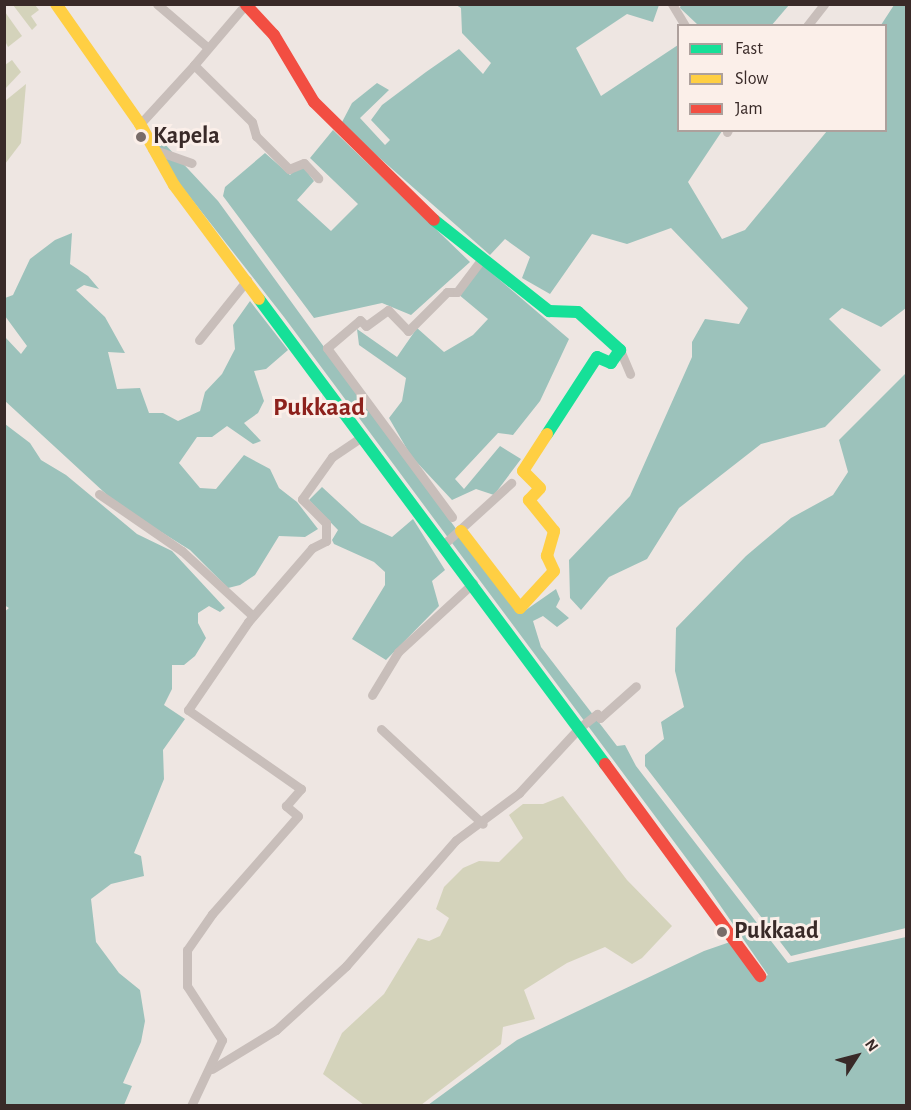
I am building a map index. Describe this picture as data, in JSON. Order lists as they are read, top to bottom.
{
  "districts": ["Pukkaad"],
  "places": ["Kapela", "Pukkaad"],
  "legend": ["Fast", "Slow", "Jam"],
  "north": "top right"
}
